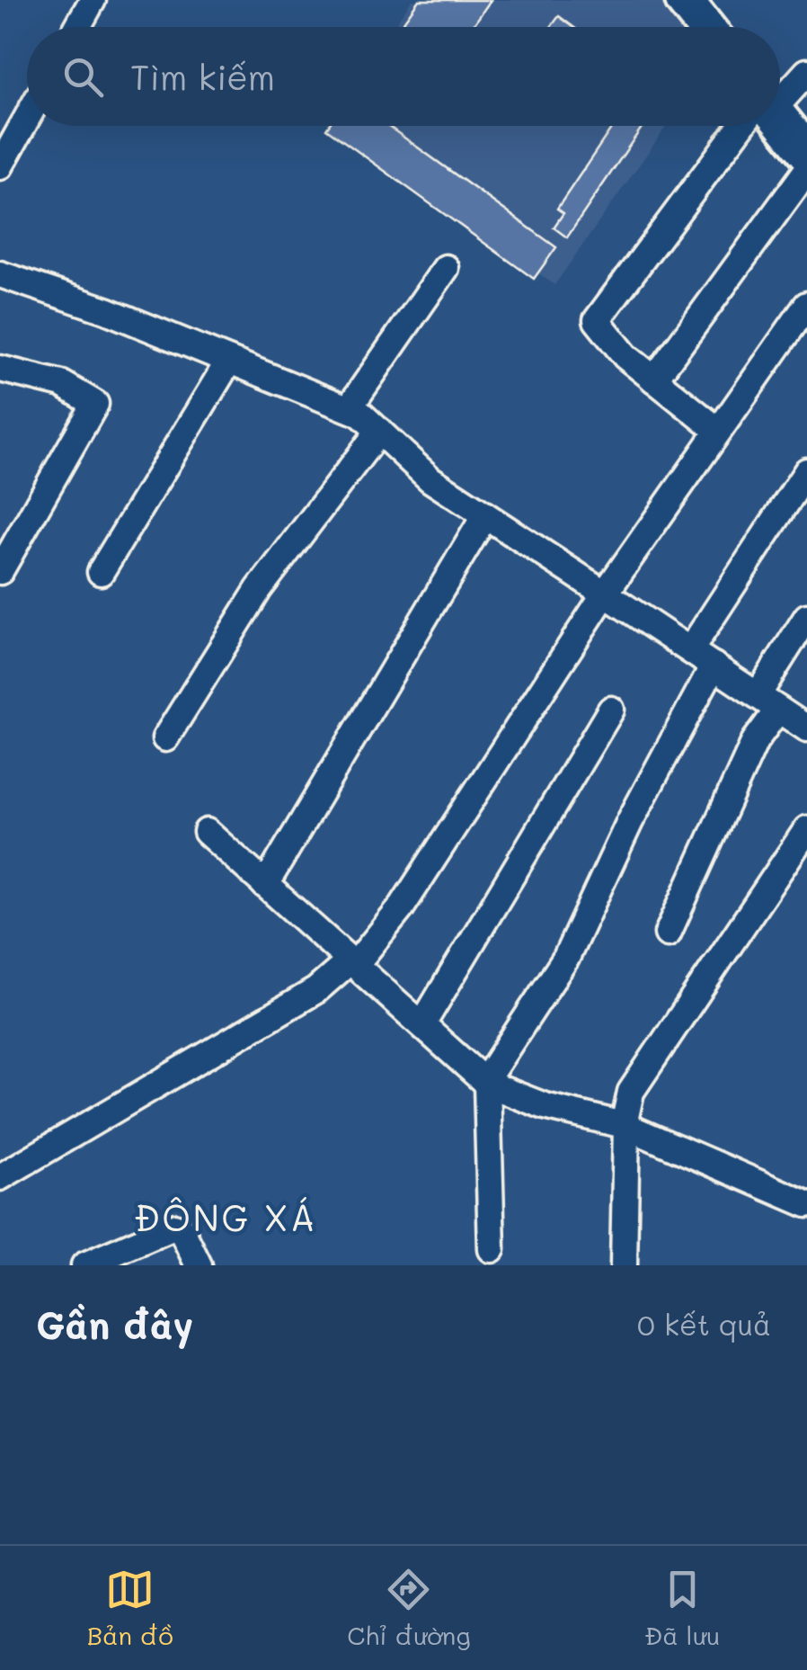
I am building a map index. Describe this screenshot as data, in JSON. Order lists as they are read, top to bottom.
{
  "districts": ["ĐÔNG XÁ"],
  "page": {
    "search": "Tìm kiếm",
    "heading": ["Gần đây", "0 kết quả"],
    "nav": ["Bản đồ", "Chỉ đường", "Đã lưu"]
  }
}
